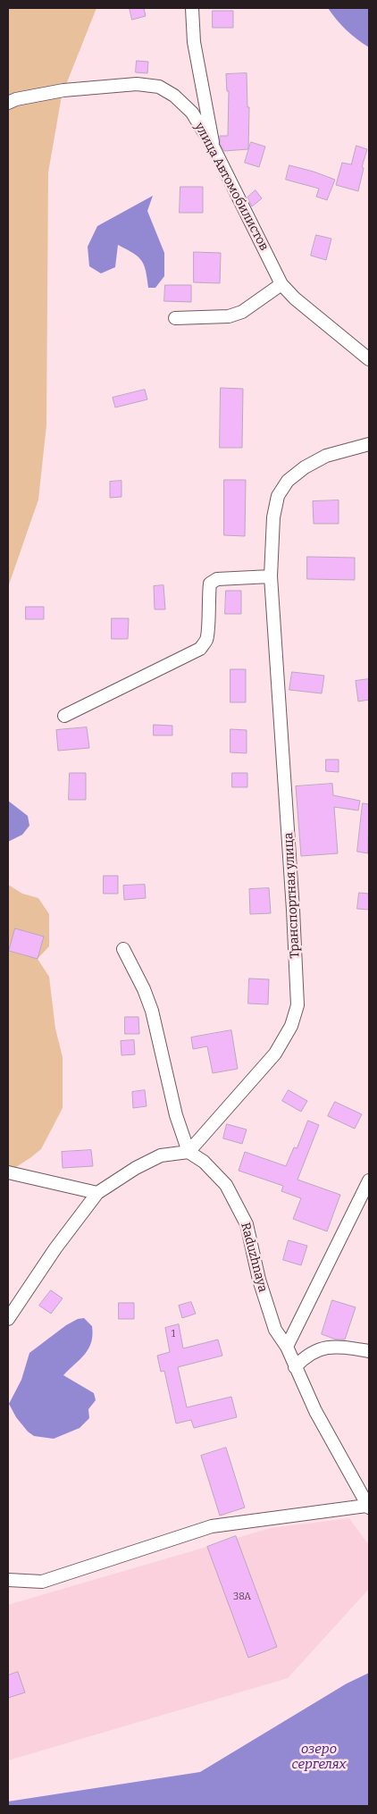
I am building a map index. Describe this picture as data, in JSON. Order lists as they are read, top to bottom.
{
  "streets": {
    "street": ["улица Автомобилистов", "Транспортная улица", "Raduzhnaya"]
  },
  "crossings": [
    ["Транспортная улица", "Raduzhnaya"]
  ],
  "water": ["озеро сергелях"],
  "house_numbers": ["1", "38А"]
}
